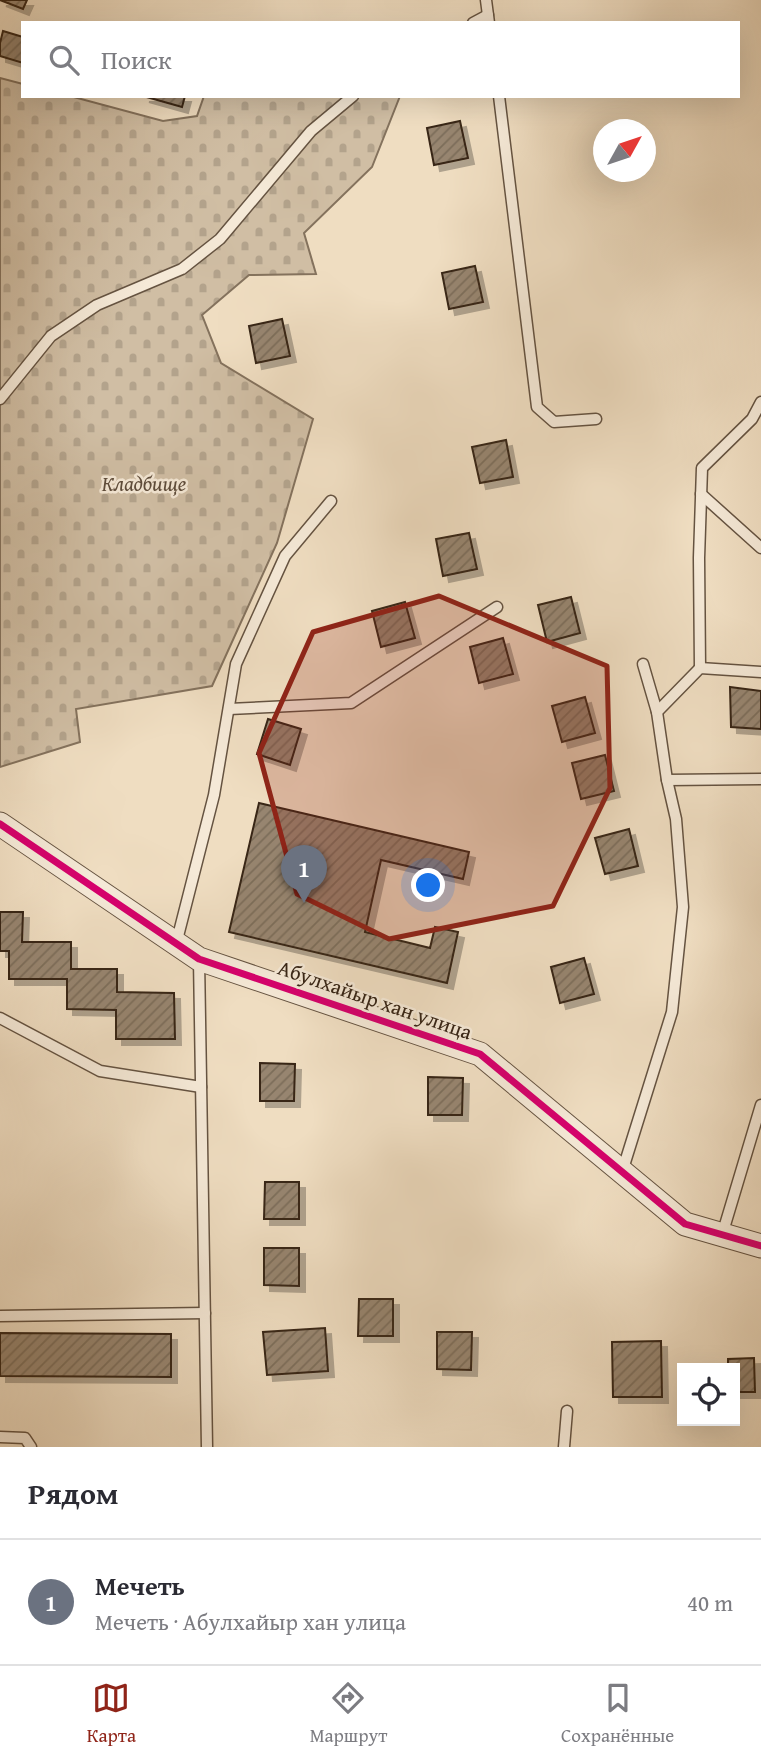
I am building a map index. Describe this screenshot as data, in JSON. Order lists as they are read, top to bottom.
{
  "streets": {
    "street": ["Абулхайыр хан улица"]
  },
  "parks": ["Кладбище"],
  "north": "top right",
  "page": {
    "search": "Поиск",
    "pins": "1",
    "heading": "Рядом",
    "list": [
      {
        "mark": "1",
        "name": "Мечеть",
        "note": "Мечеть · Абулхайыр хан улица",
        "value": "40 m"
      }
    ],
    "nav": ["Карта", "Маршрут", "Сохранённые"]
  }
}
